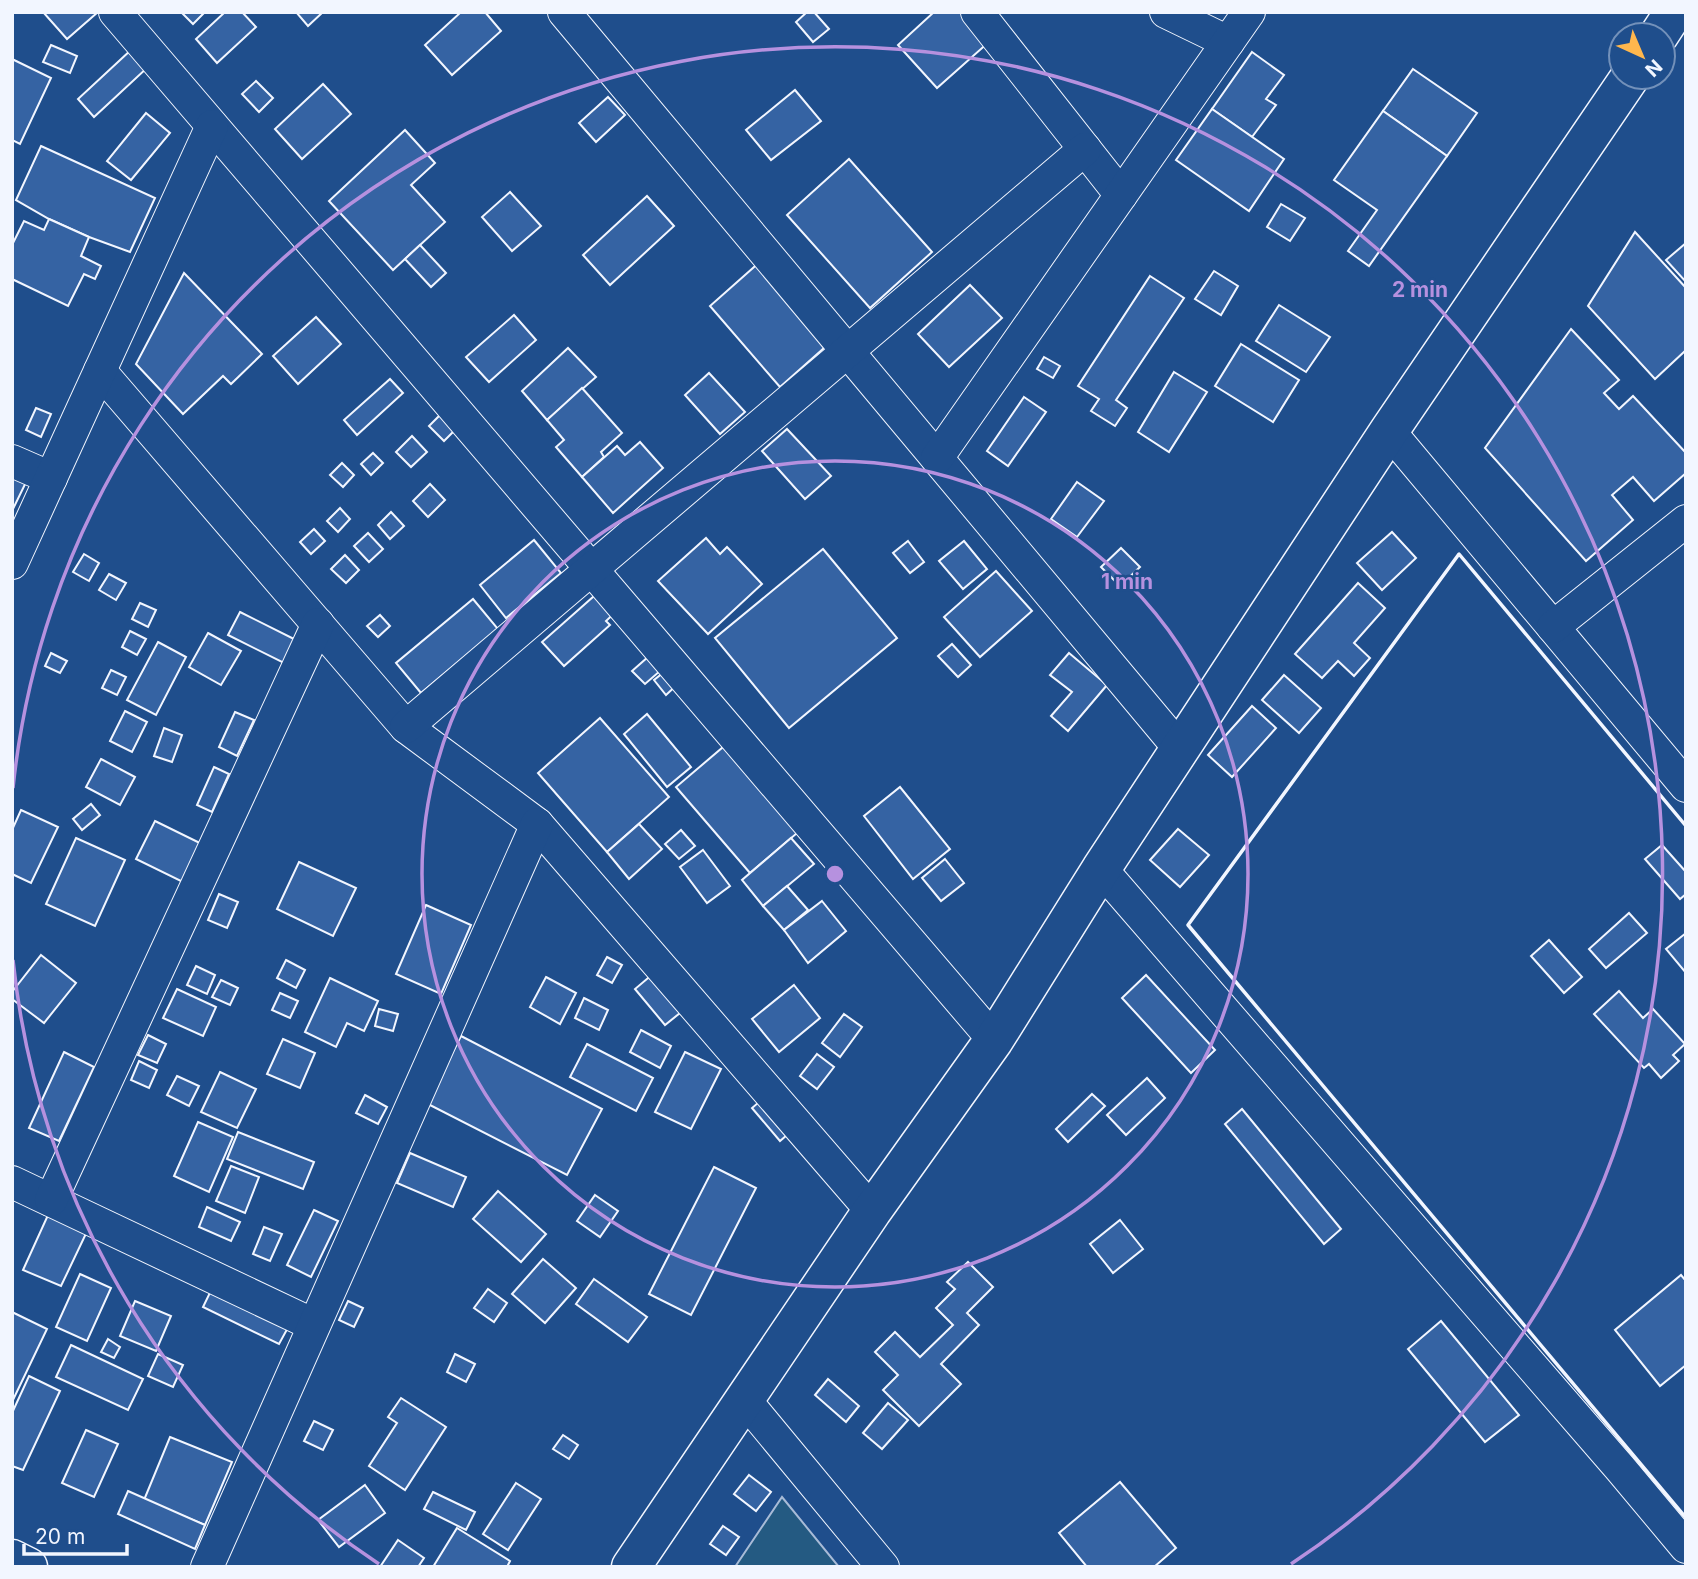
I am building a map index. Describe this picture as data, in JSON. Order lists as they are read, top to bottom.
{
  "scale_bar": "20 m",
  "north": "bottom right",
  "rings": ["2 min", "1 min"]
}
